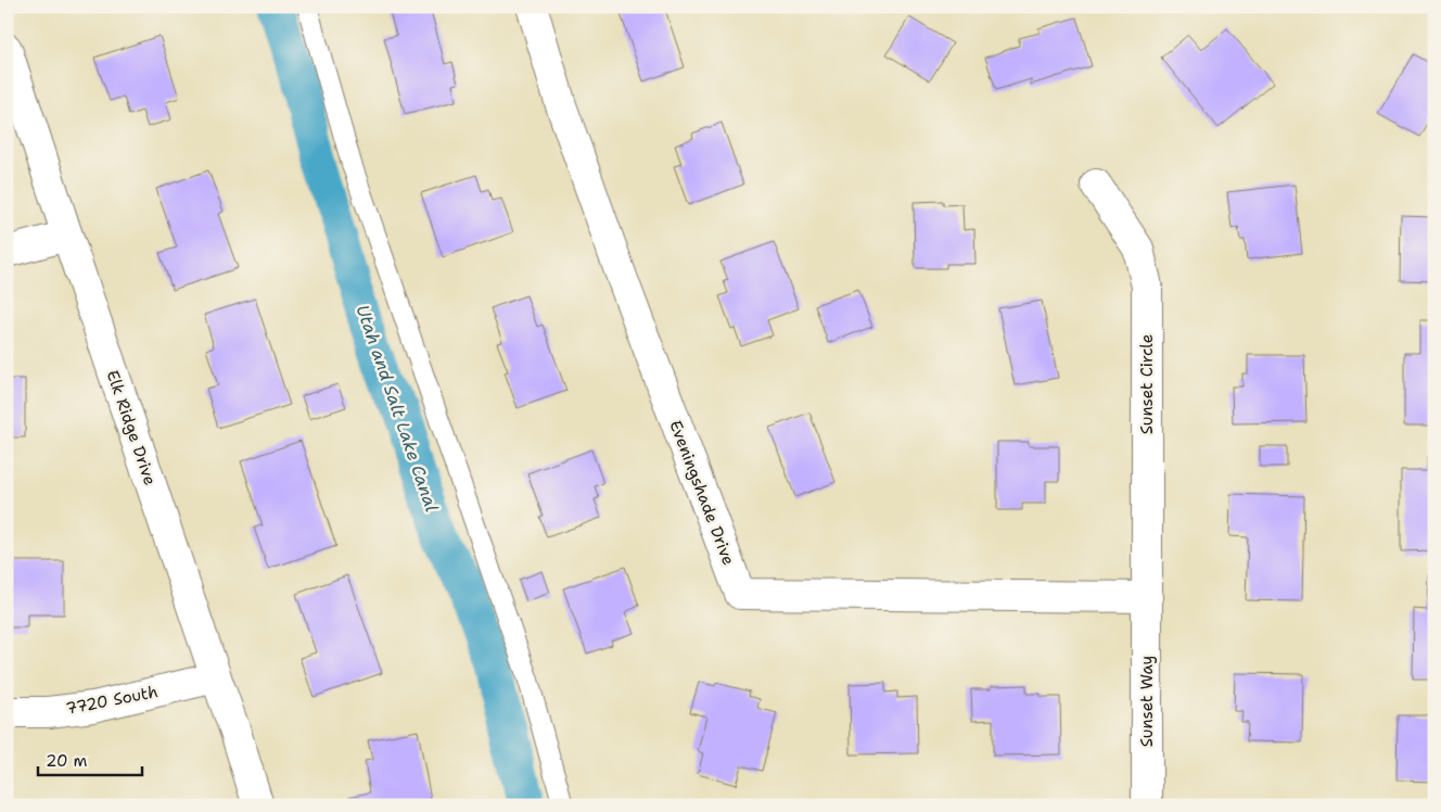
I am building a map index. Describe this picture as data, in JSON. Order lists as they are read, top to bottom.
{
  "streets": {
    "street": [
      "Sunset Circle",
      "Elk Ridge Drive",
      "Eveningshade Drive",
      "7720 South",
      "Sunset Way"
    ]
  },
  "crossings": [
    ["Sunset Circle", "Eveningshade Drive"],
    ["Sunset Circle", "Sunset Way"],
    ["Elk Ridge Drive", "7720 South"],
    ["Eveningshade Drive", "Sunset Way"]
  ],
  "water": ["Utah and Salt Lake Canal"],
  "scale_bar": "20 m"
}
